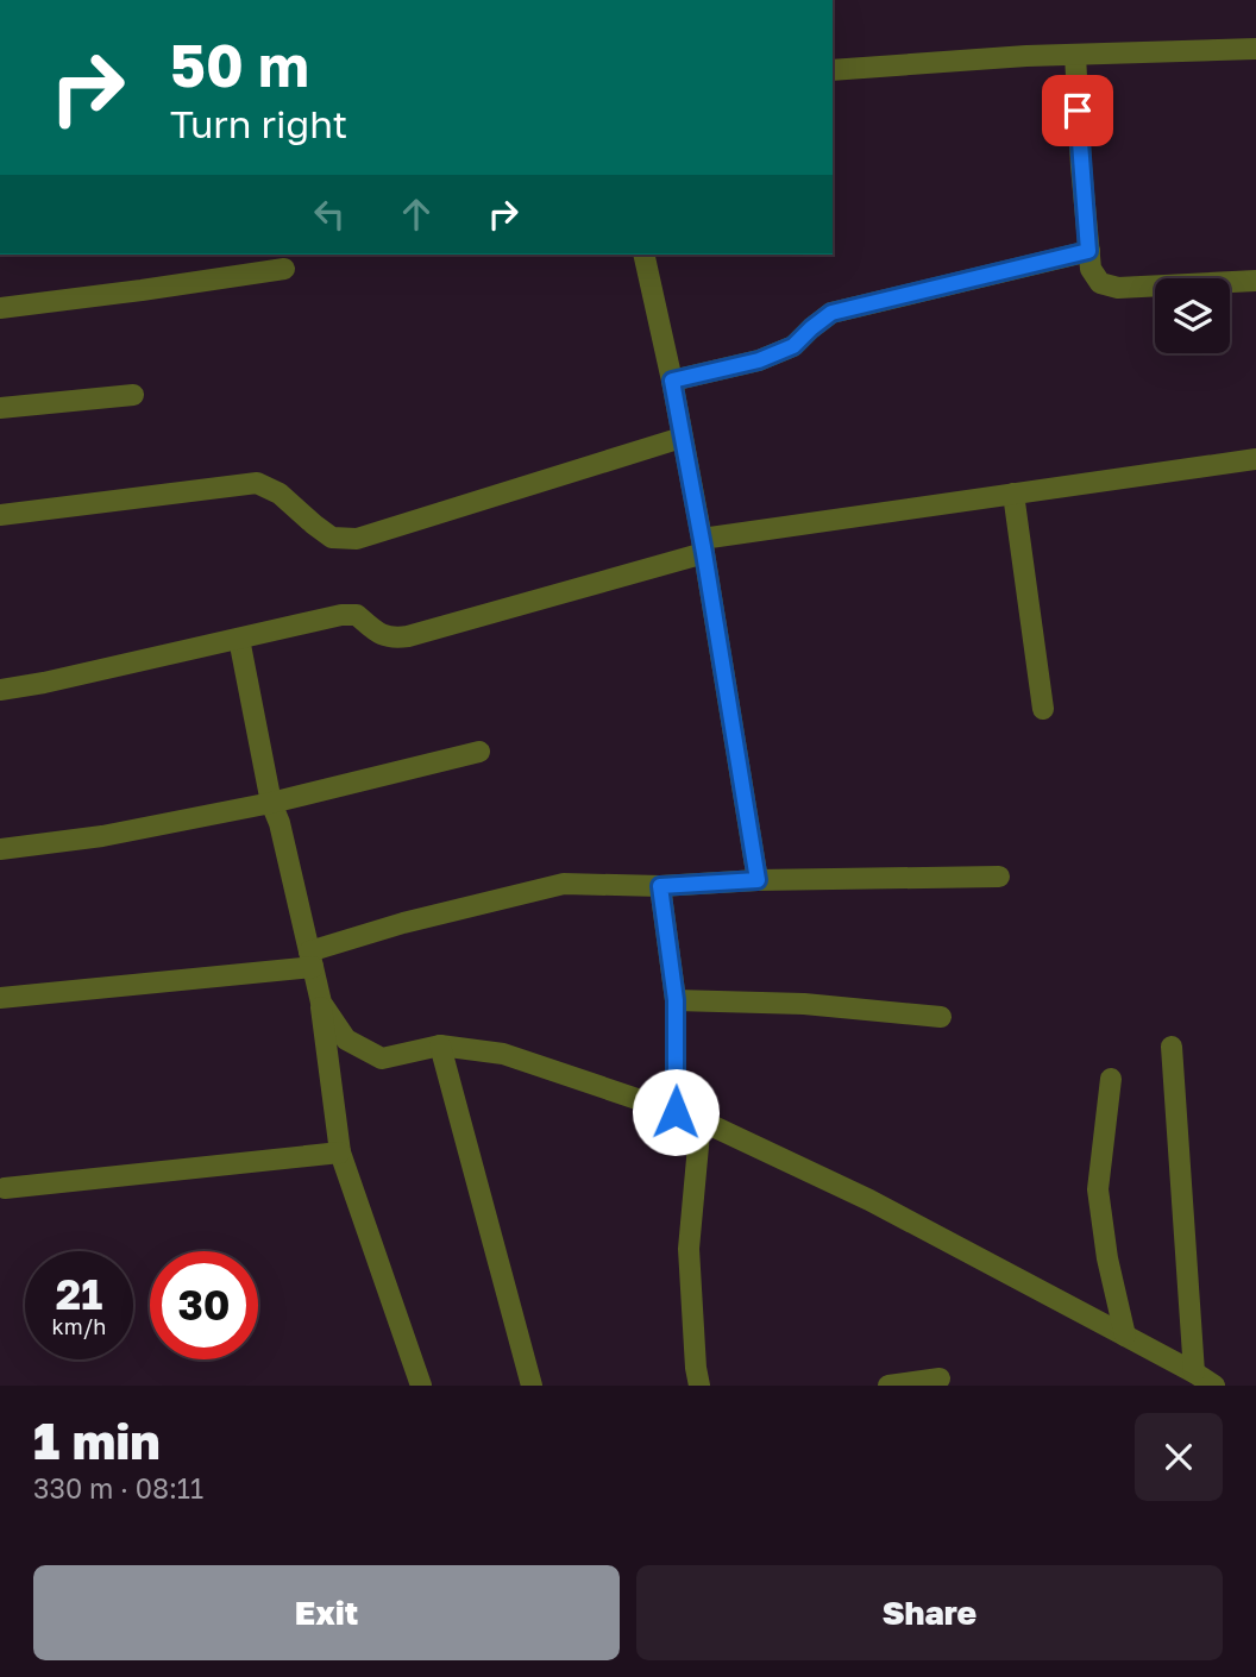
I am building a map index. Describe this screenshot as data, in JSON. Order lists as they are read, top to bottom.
{
  "page": {
    "turn": ["50 m", "Turn right"],
    "speed": "21 km/h",
    "limit": "30",
    "heading": ["1 min", "330 m · 08:11"],
    "buttons": ["Exit", "Share"]
  }
}
